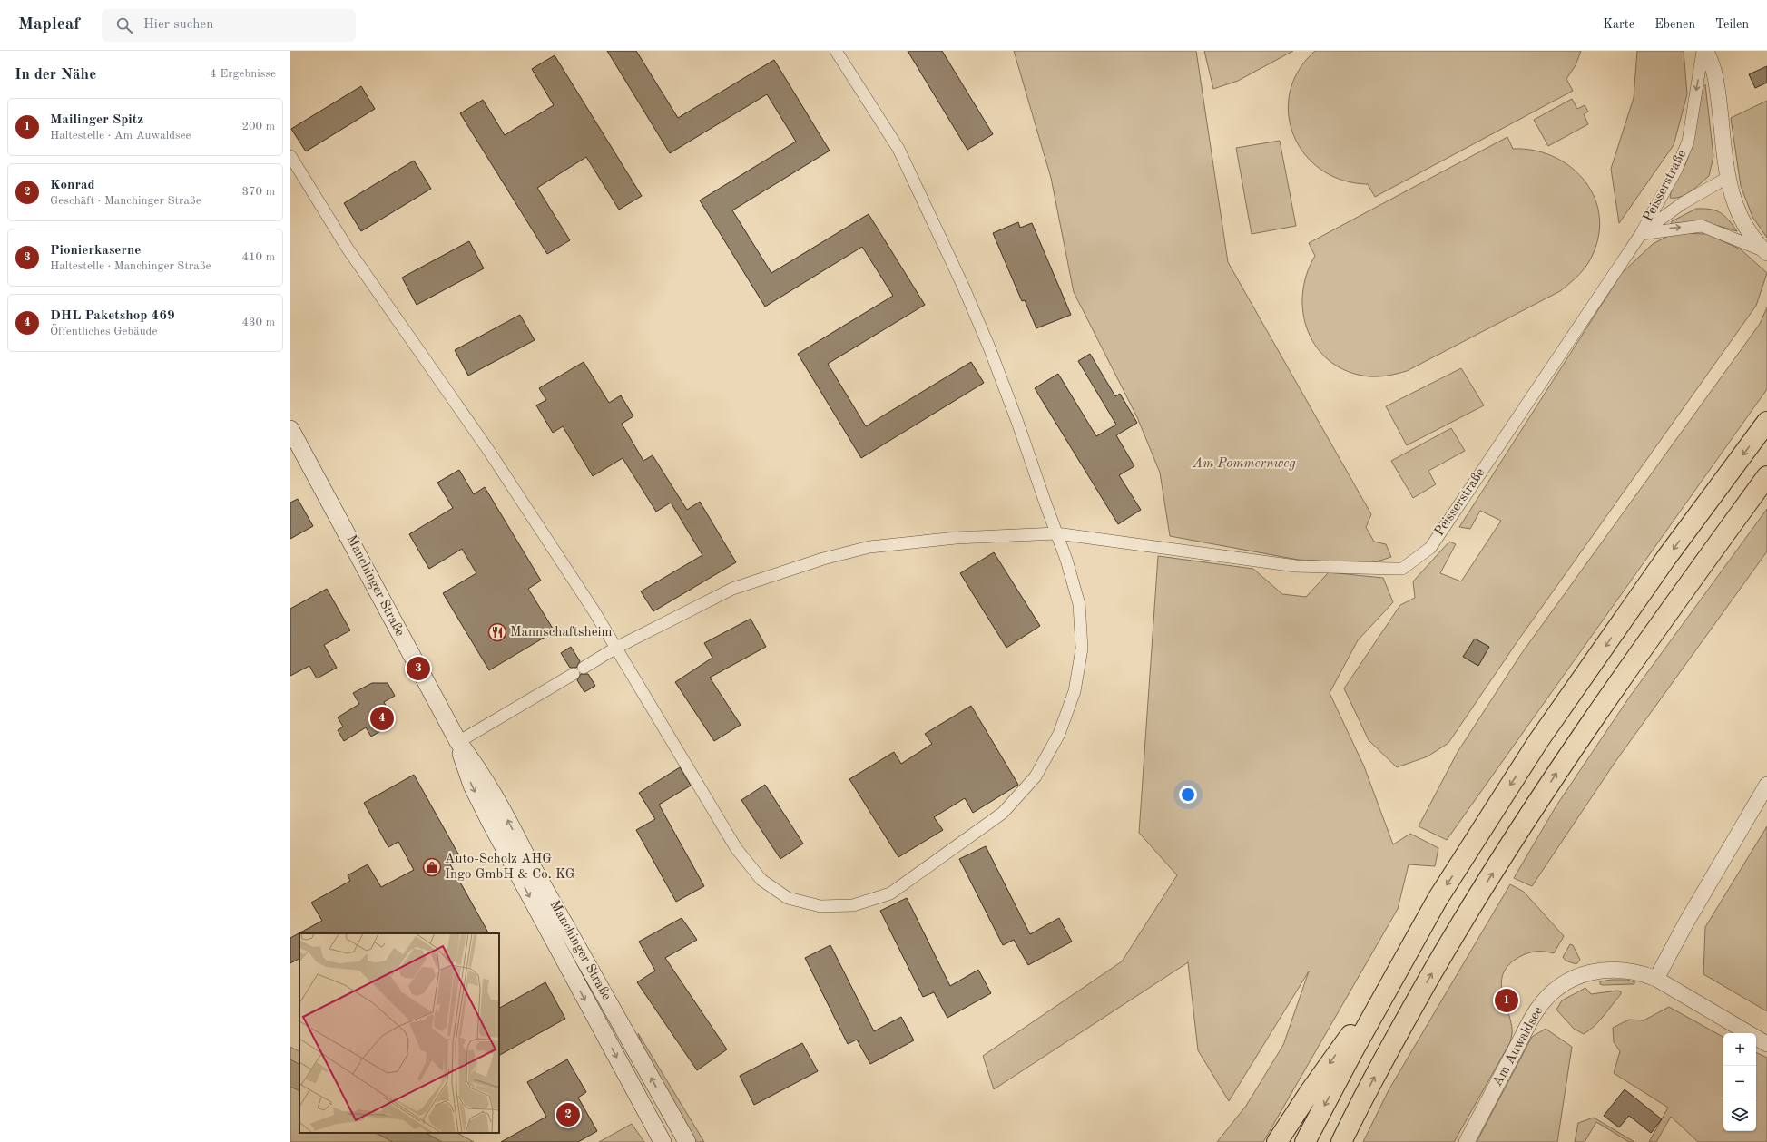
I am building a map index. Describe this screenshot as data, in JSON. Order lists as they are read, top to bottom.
{
  "streets": {
    "main road": ["Manchinger Straße"],
    "street": ["Peisserstraße", "Am Auwaldsee"]
  },
  "parks": ["Am Pommernweg"],
  "places": {
    "restaurant": ["Mannschaftsheim"],
    "shop": ["Auto-Scholz AHG Ingo GmbH & Co. KG"]
  },
  "page": {
    "header": "Mapleaf",
    "search": "Hier suchen",
    "nav": ["Karte", "Ebenen", "Teilen"],
    "heading": ["In der Nähe", "4 Ergebnisse"],
    "list": [
      {
        "mark": "1",
        "name": "Mailinger Spitz",
        "note": "Haltestelle · Am Auwaldsee",
        "value": "200 m"
      },
      {
        "mark": "2",
        "name": "Konrad",
        "note": "Geschäft · Manchinger Straße",
        "value": "370 m"
      },
      {
        "mark": "3",
        "name": "Pionierkaserne",
        "note": "Haltestelle · Manchinger Straße",
        "value": "410 m"
      },
      {
        "mark": "4",
        "name": "DHL Paketshop 469",
        "note": "Öffentliches Gebäude",
        "value": "430 m"
      }
    ],
    "pins": [
      "3",
      "4",
      "1",
      "2"
    ],
    "map_buttons": ["+", "−"]
  }
}
